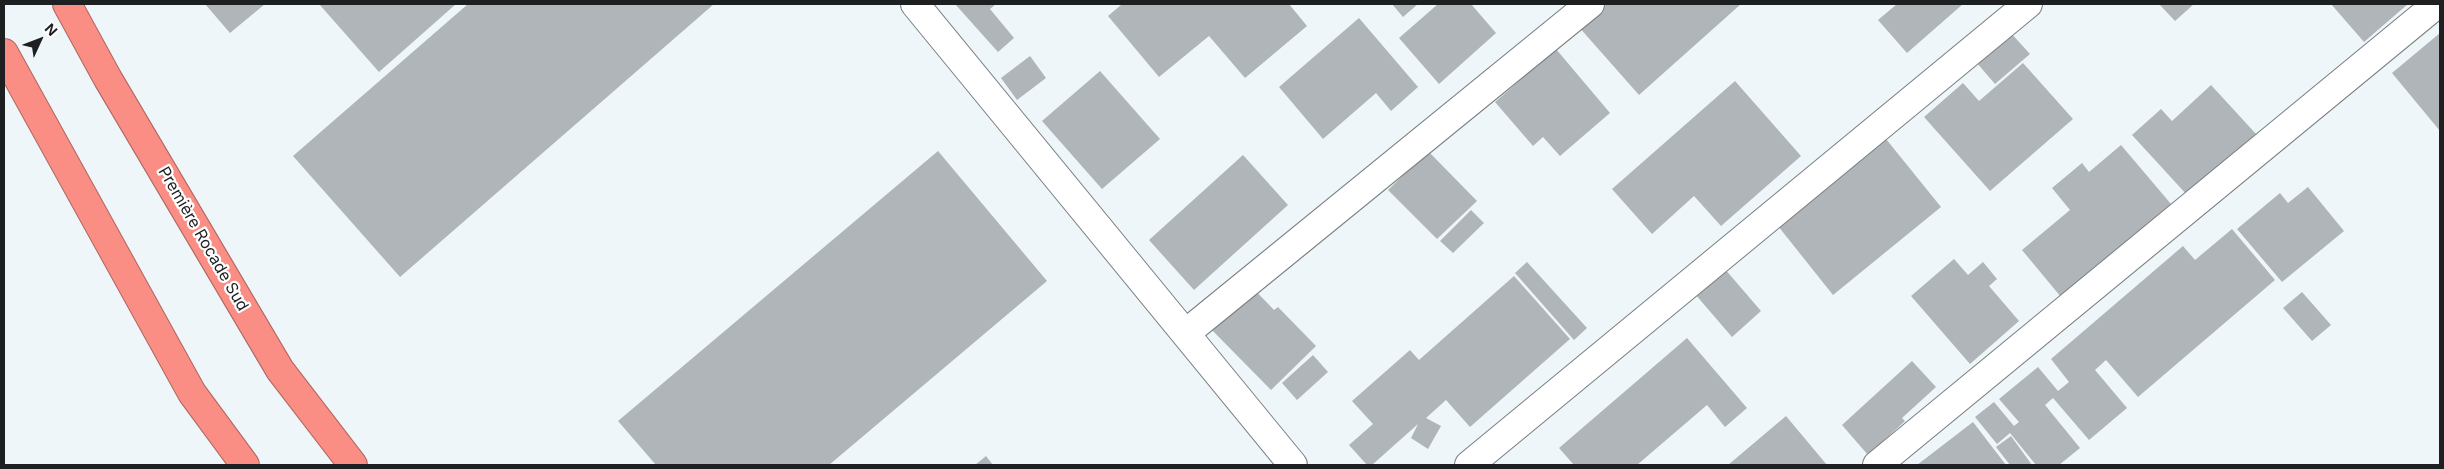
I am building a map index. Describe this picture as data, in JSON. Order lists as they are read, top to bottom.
{
  "streets": {
    "highway": ["Première Rocade Sud"]
  },
  "north": "top right"
}
